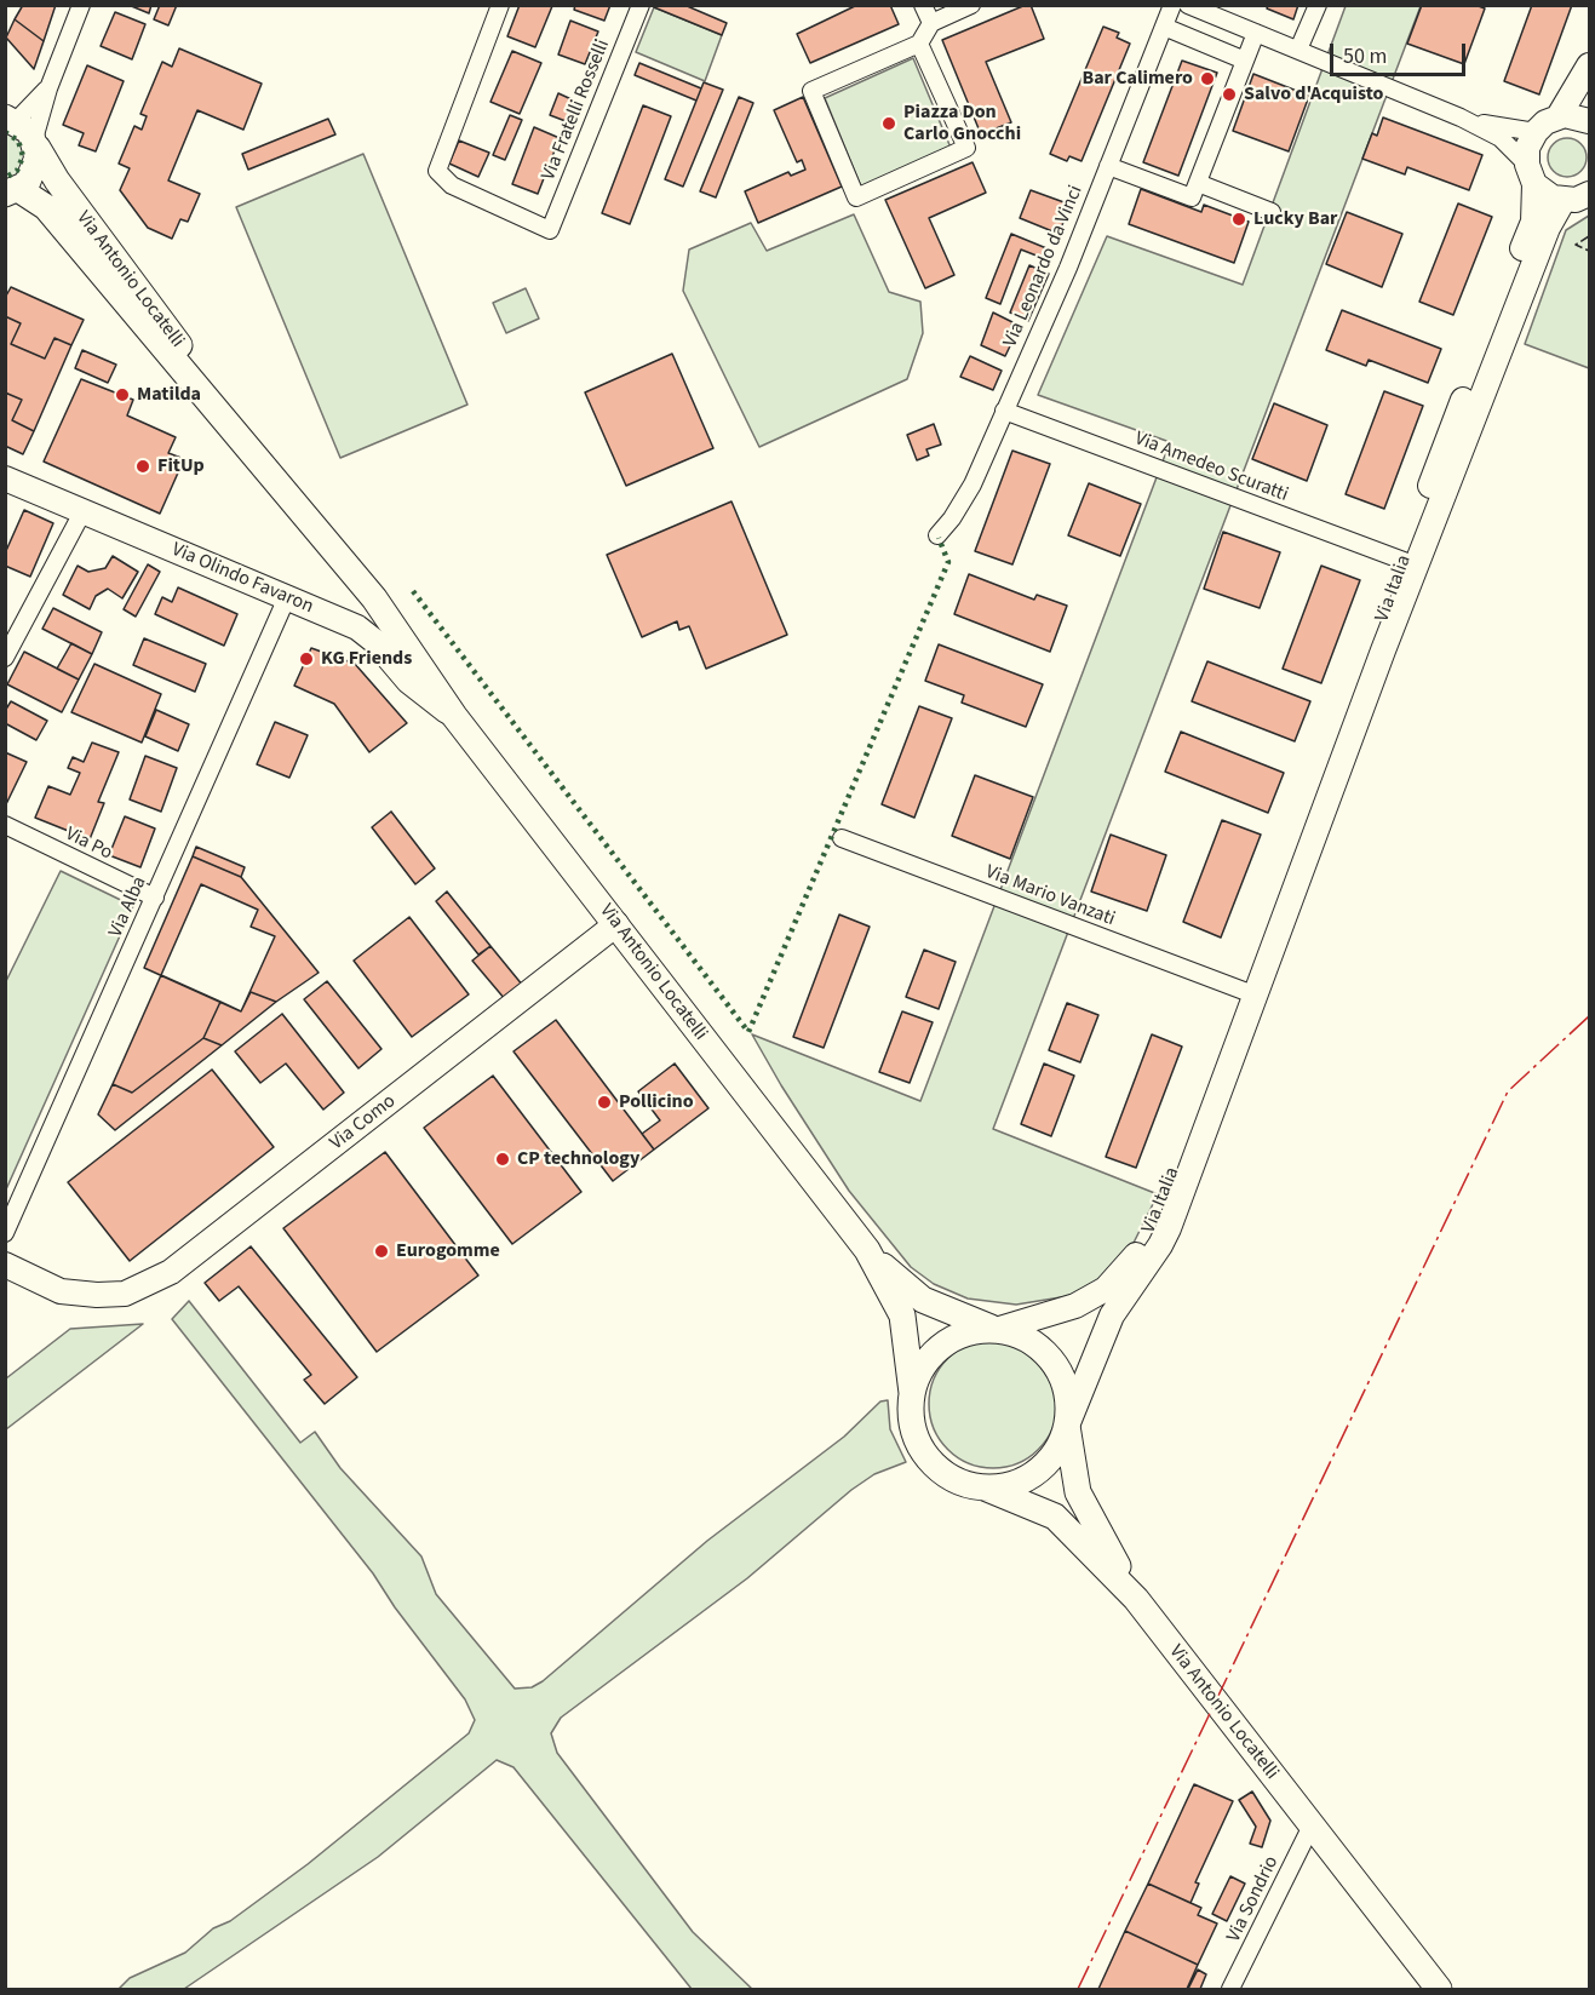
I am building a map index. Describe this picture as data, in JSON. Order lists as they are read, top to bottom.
{
  "streets": {
    "main road": ["Via Antonio Locatelli"],
    "street": [
      "Via Fratelli Rosselli",
      "Via Leonardo da Vinci",
      "Via Amedeo Scuratti",
      "Via Olindo Favaron",
      "Via Italia",
      "Via Po",
      "Via Mario Vanzati",
      "Via Alba",
      "Via Como",
      "Via Sondrio"
    ]
  },
  "crossings": [
    ["Via Leonardo da Vinci", "Via Amedeo Scuratti"],
    ["Via Antonio Locatelli", "Via Olindo Favaron"],
    ["Via Antonio Locatelli", "Via Italia"],
    ["Via Antonio Locatelli", "Via Como"],
    ["Via Antonio Locatelli", "Via Sondrio"],
    ["Via Amedeo Scuratti", "Via Italia"],
    ["Via Olindo Favaron", "Via Alba"],
    ["Via Italia", "Via Mario Vanzati"],
    ["Via Po", "Via Alba"]
  ],
  "places": [
    "Bar Calimero",
    "Salvo d'Acquisto",
    "Piazza Don Carlo Gnocchi",
    "Lucky Bar",
    "Matilda",
    "FitUp",
    "KG Friends",
    "Pollicino",
    "CP technology",
    "Eurogomme"
  ],
  "scale_bar": "50 m"
}
